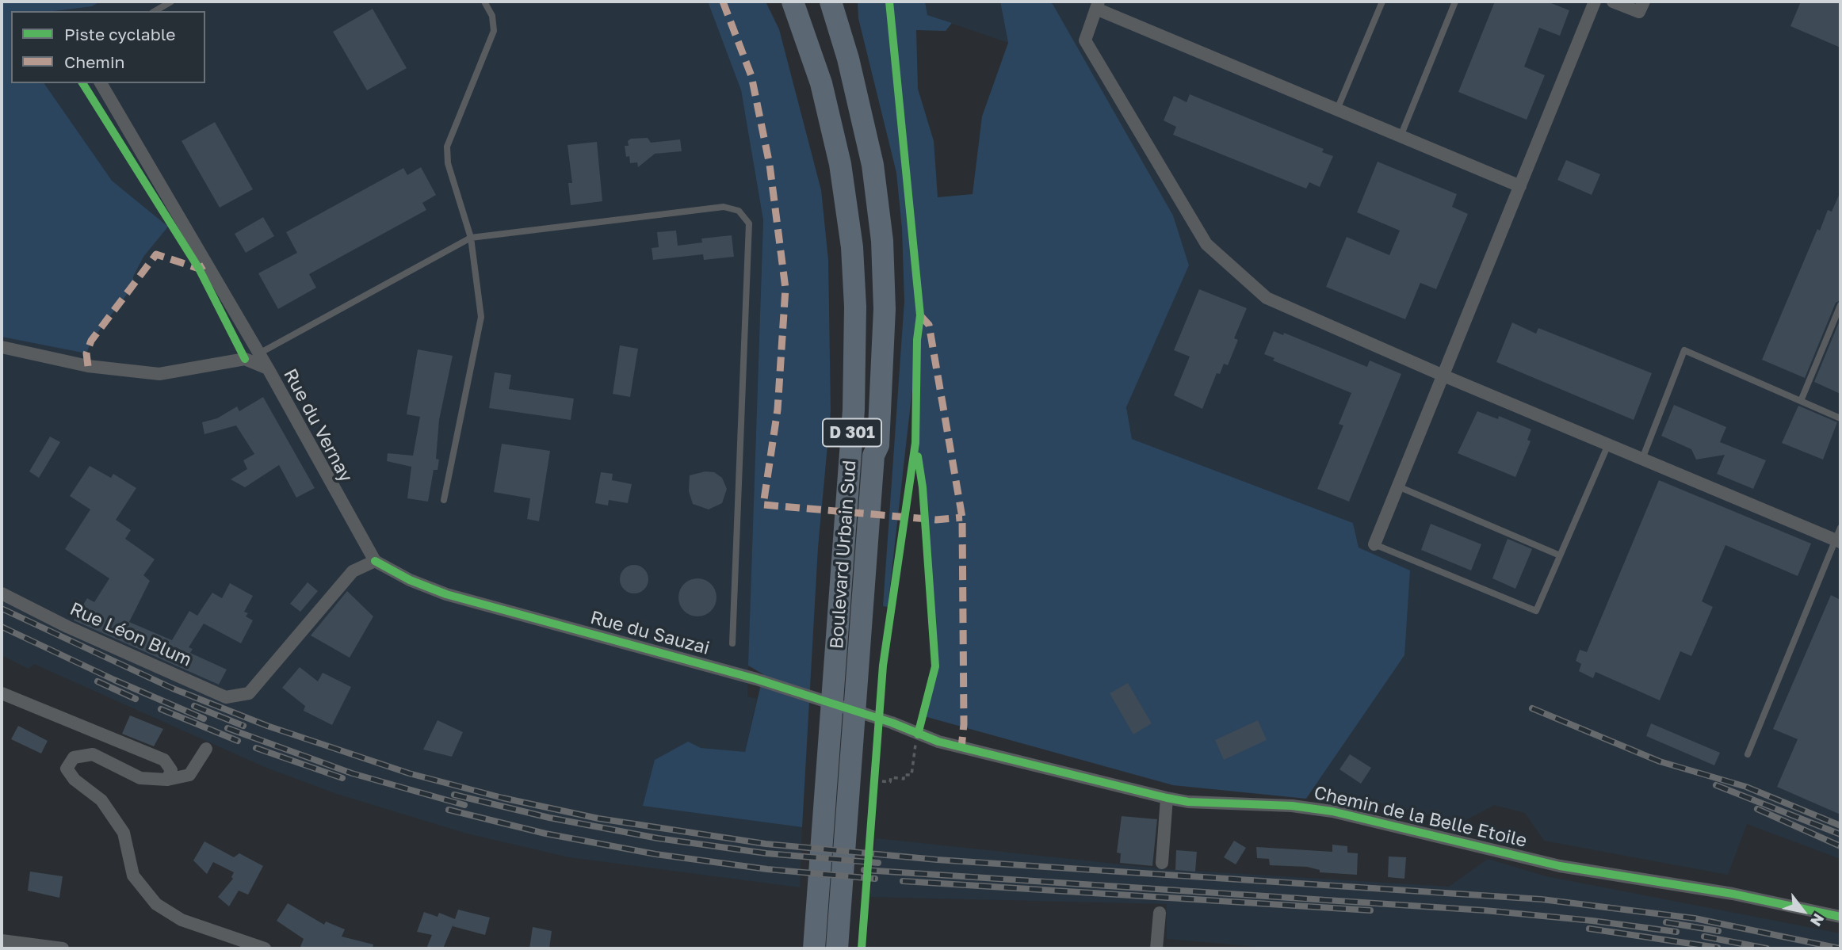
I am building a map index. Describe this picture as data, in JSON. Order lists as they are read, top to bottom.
{
  "streets": {
    "highway": ["D 301", "Boulevard Urbain Sud"],
    "street": [
      "Rue du Vernay",
      "Rue du Sauzai",
      "Rue Léon Blum",
      "Chemin de la Belle Etoile"
    ]
  },
  "crossings": [
    ["Rue du Vernay", "Rue du Sauzai"],
    ["Rue du Vernay", "Rue Léon Blum"],
    ["D 301", "Boulevard Urbain Sud"],
    ["Rue du Sauzai", "Rue Léon Blum"],
    ["Rue du Sauzai", "Chemin de la Belle Etoile"]
  ],
  "legend": ["Piste cyclable", "Chemin"],
  "north": "bottom right"
}
